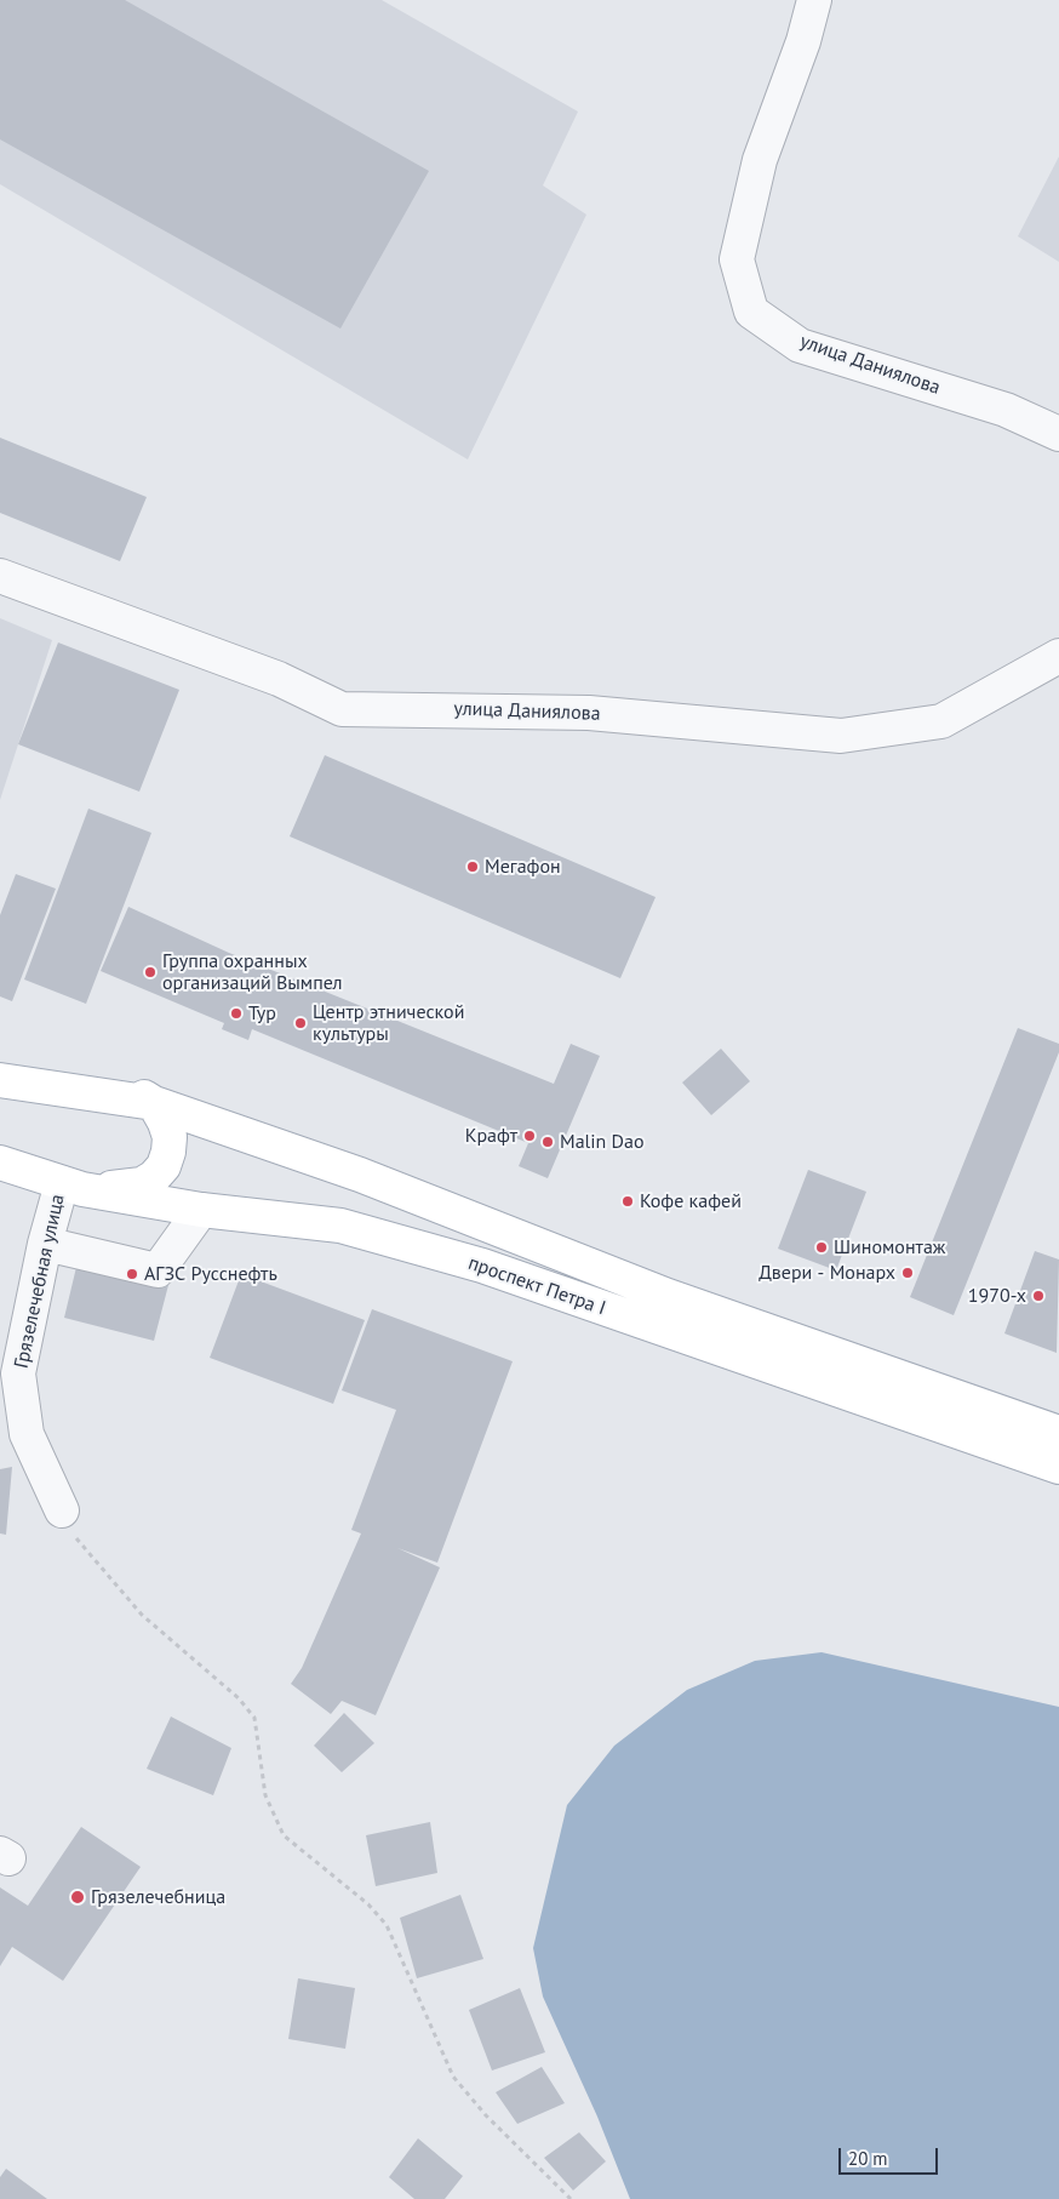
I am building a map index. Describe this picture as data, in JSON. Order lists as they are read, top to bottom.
{
  "streets": {
    "main road": ["проспект Петра I"],
    "street": ["улица Даниялова", "Грязелечебная улица"]
  },
  "crossings": [
    ["Грязелечебная улица", "проспект Петра I"]
  ],
  "places": [
    "Мегафон",
    "Группа охранных организаций Вымпел",
    "Тур",
    "Центр этнической культуры",
    "Крафт",
    "Malin Dao",
    "Кофе кафей",
    "Шиномонтаж",
    "Двери - Монарх",
    "АГЗС Русснефть",
    "1970-х",
    "Грязелечебница"
  ],
  "scale_bar": "20 m"
}
